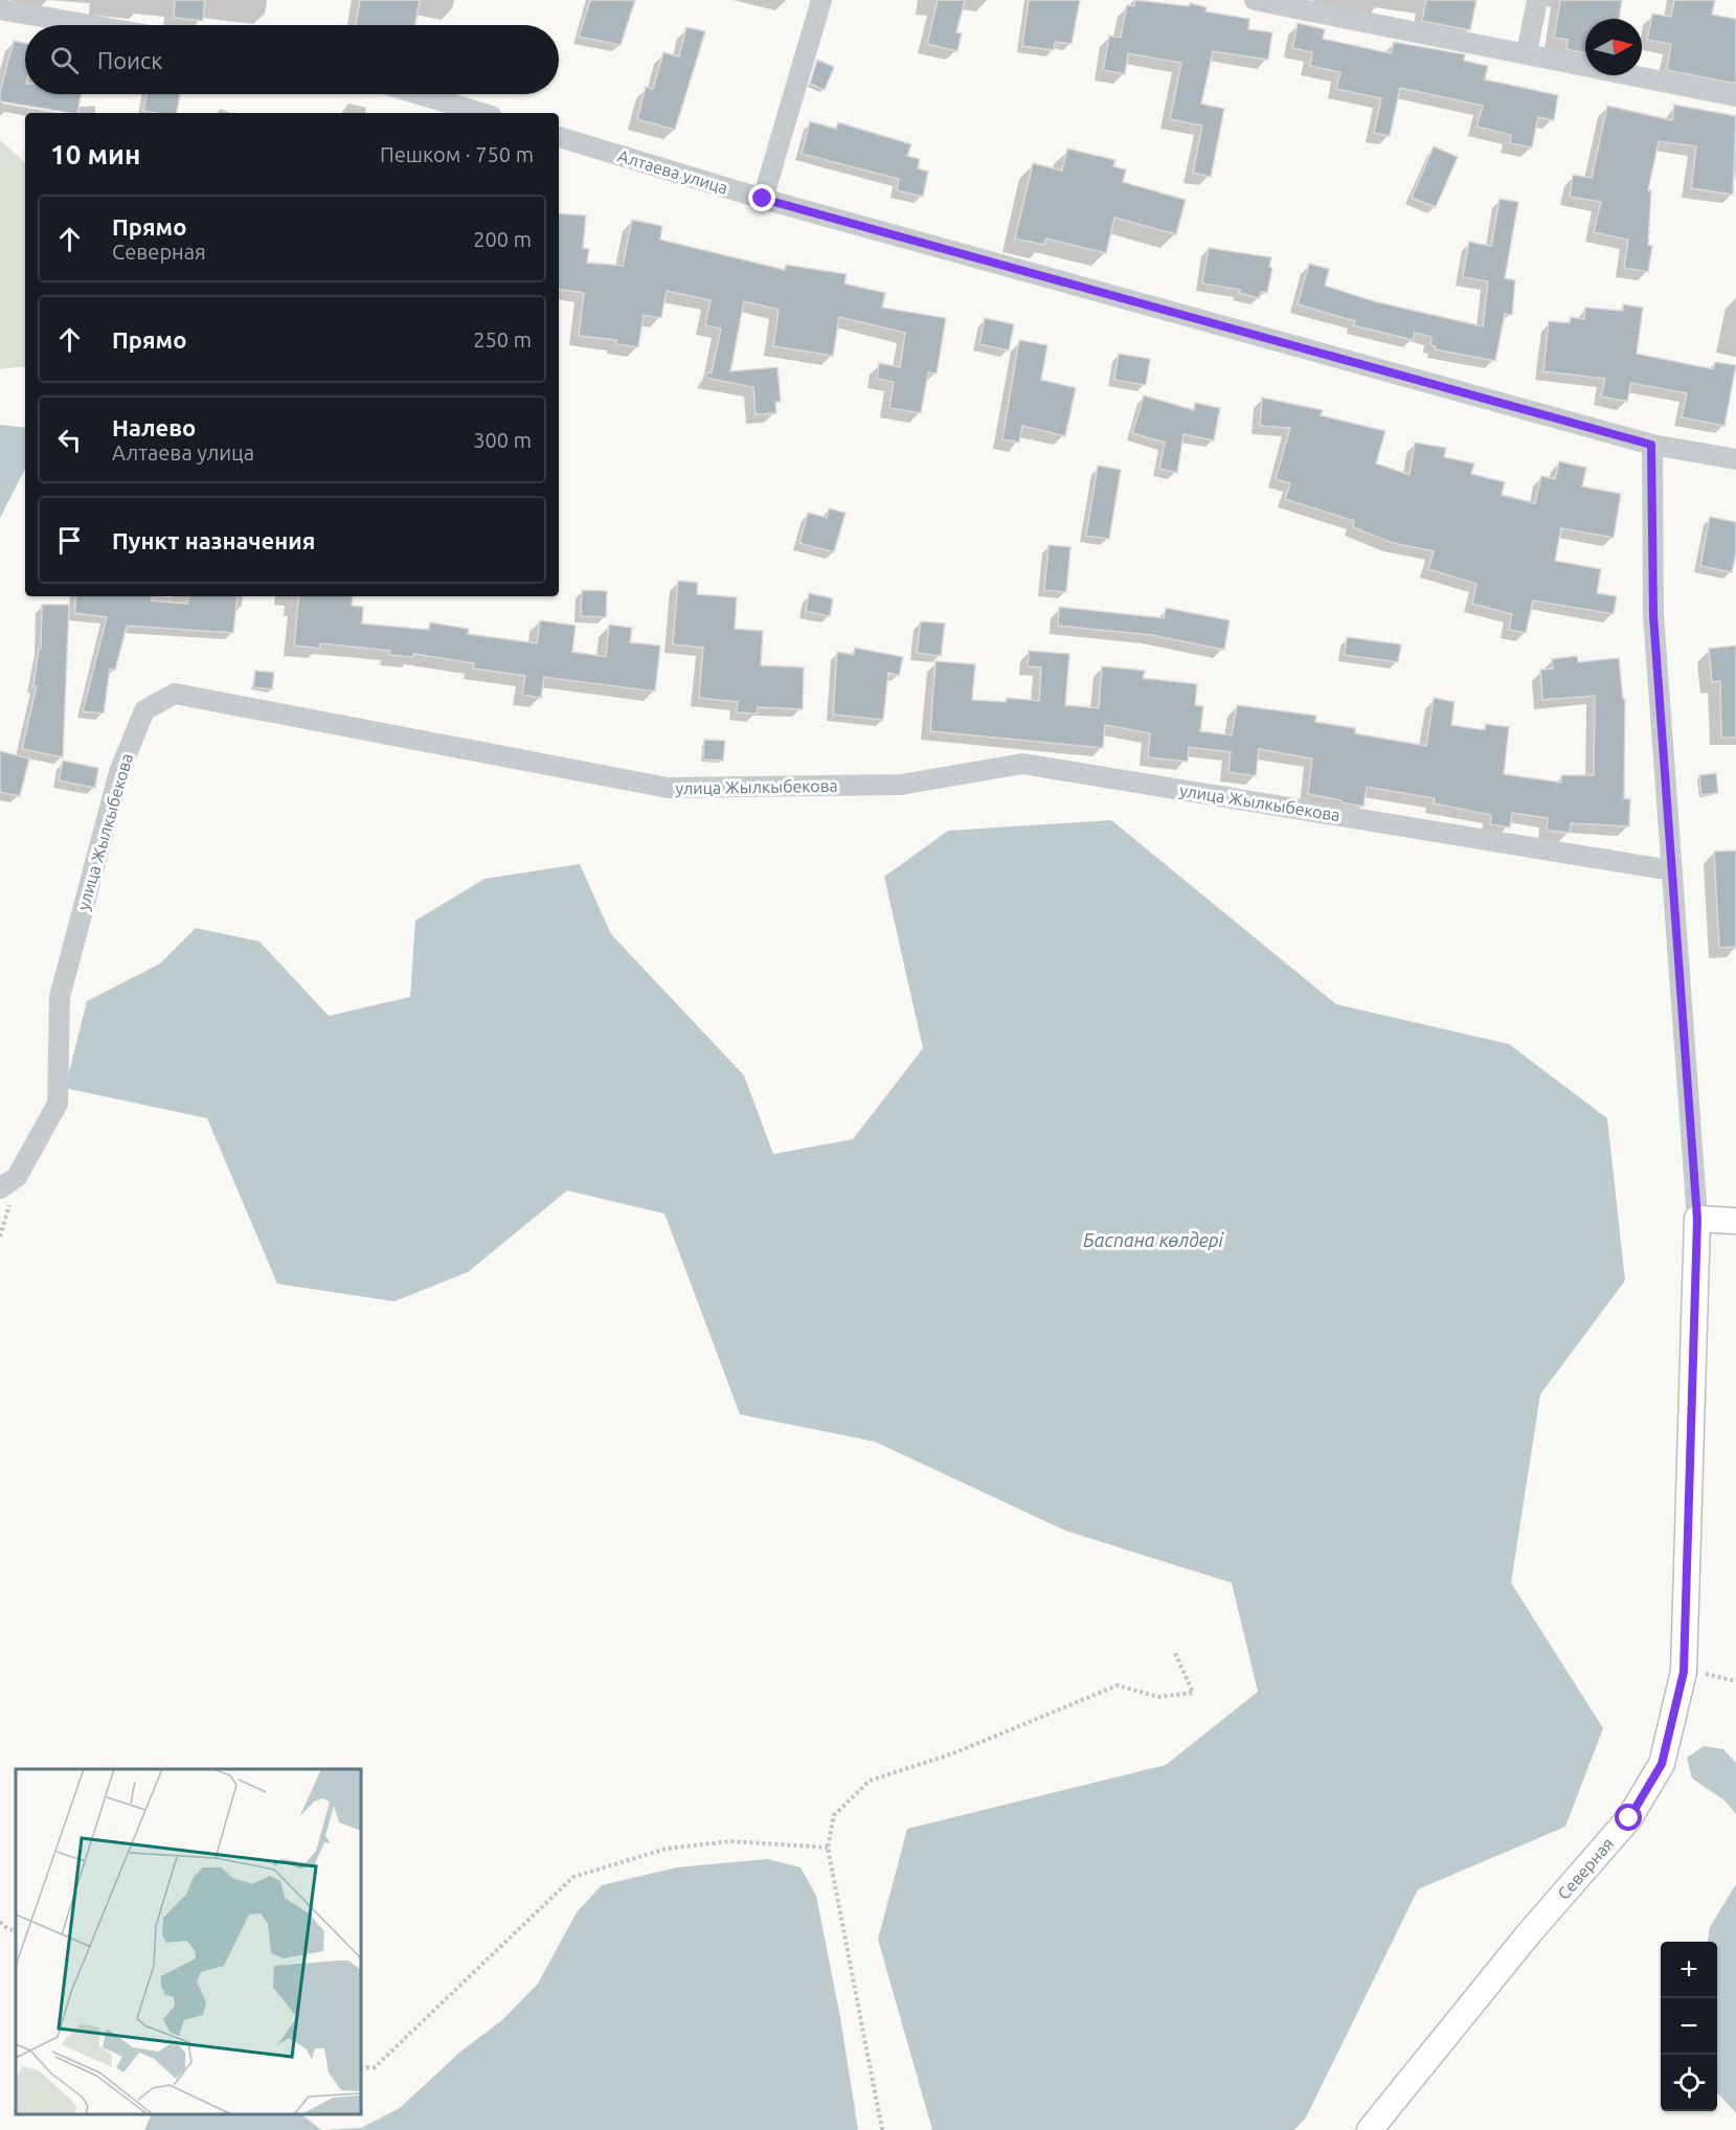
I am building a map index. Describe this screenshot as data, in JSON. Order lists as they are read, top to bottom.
{
  "streets": {
    "main road": ["Северная"],
    "street": ["Алтаева улица", "улица Жылкыбекова"]
  },
  "water": ["Баспана көлдері"],
  "north": "right",
  "page": {
    "search": "Поиск",
    "heading": ["10 мин", "Пешком · 750 m"],
    "list": [
      ["Прямо", "Северная", "200 m"],
      ["Прямо", "250 m"],
      ["Налево", "Алтаева улица", "300 m"],
      "Пункт назначения"
    ],
    "map_buttons": ["+", "−"]
  }
}
